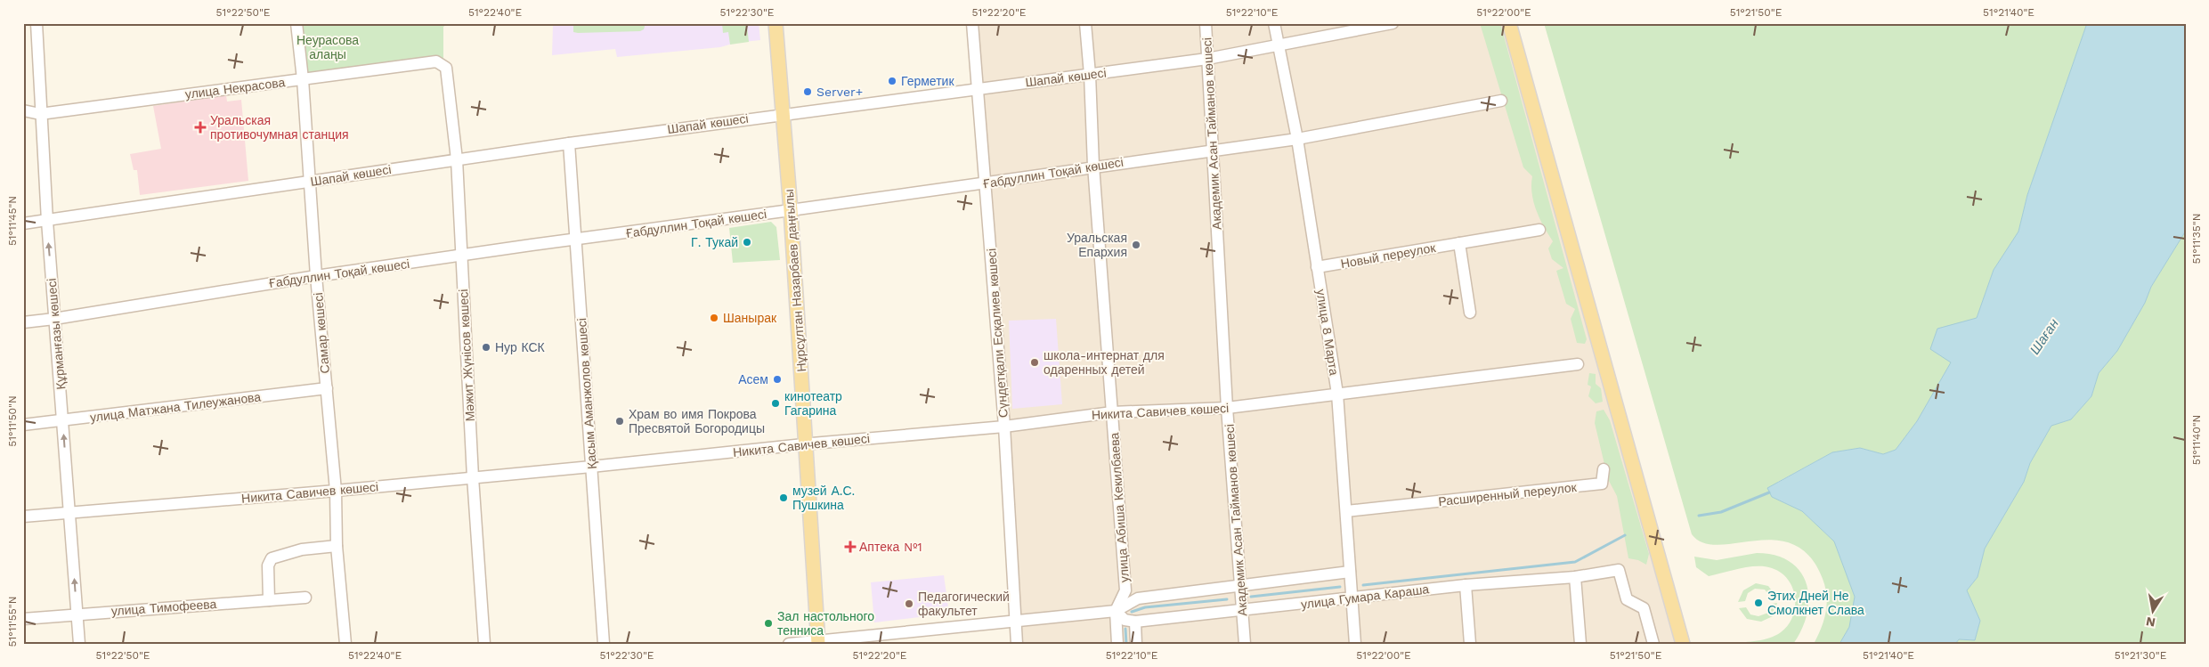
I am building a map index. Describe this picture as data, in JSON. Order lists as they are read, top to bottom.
{
  "streets": {
    "main road": ["Нұрсұлтан Назарбаев даңғылы"],
    "street": [
      "Шапай көшесі",
      "улица Некрасова",
      "Академик Асан Тайманов көшесі",
      "Ғабдуллин Тоқай көшесі",
      "Новый переулок",
      "улица 8 Марта",
      "Самар көшесі",
      "Сүндетқали Есқалиев көшесі",
      "Құрманғазы көшесі",
      "Мәжит Жүнісов көшесі",
      "Қасым Аманжолов көшесі",
      "улица Матжана Тилеужанова",
      "Никита Савичев көшесі",
      "Расширенный переулок",
      "улица Абиша Кекилбаева",
      "улица Гумара Караша",
      "улица Тимофеева"
    ]
  },
  "crossings": [
    ["Шапай көшесі", "Академик Асан Тайманов көшесі"],
    ["Шапай көшесі", "Нұрсұлтан Назарбаев даңғылы"],
    ["Шапай көшесі", "улица 8 Марта"],
    ["Шапай көшесі", "Самар көшесі"],
    ["Шапай көшесі", "Сүндетқали Есқалиев көшесі"],
    ["Шапай көшесі", "Құрманғазы көшесі"],
    ["Шапай көшесі", "Мәжит Жүнісов көшесі"],
    ["Шапай көшесі", "Қасым Аманжолов көшесі"],
    ["Шапай көшесі", "улица Абиша Кекилбаева"],
    ["улица Некрасова", "Самар көшесі"],
    ["улица Некрасова", "Құрманғазы көшесі"],
    ["улица Некрасова", "Мәжит Жүнісов көшесі"],
    ["Академик Асан Тайманов көшесі", "Ғабдуллин Тоқай көшесі"],
    ["Академик Асан Тайманов көшесі", "Никита Савичев көшесі"],
    ["Академик Асан Тайманов көшесі", "улица Гумара Караша"],
    ["Ғабдуллин Тоқай көшесі", "Нұрсұлтан Назарбаев даңғылы"],
    ["Ғабдуллин Тоқай көшесі", "улица 8 Марта"],
    ["Ғабдуллин Тоқай көшесі", "Самар көшесі"],
    ["Ғабдуллин Тоқай көшесі", "Сүндетқали Есқалиев көшесі"],
    ["Ғабдуллин Тоқай көшесі", "Құрманғазы көшесі"],
    ["Ғабдуллин Тоқай көшесі", "Мәжит Жүнісов көшесі"],
    ["Ғабдуллин Тоқай көшесі", "Қасым Аманжолов көшесі"],
    ["Ғабдуллин Тоқай көшесі", "улица Абиша Кекилбаева"],
    ["Новый переулок", "улица 8 Марта"],
    ["Нұрсұлтан Назарбаев даңғылы", "Никита Савичев көшесі"],
    ["улица 8 Марта", "Никита Савичев көшесі"],
    ["улица 8 Марта", "Расширенный переулок"],
    ["улица 8 Марта", "улица Гумара Караша"],
    ["Самар көшесі", "улица Матжана Тилеужанова"],
    ["Самар көшесі", "Никита Савичев көшесі"],
    ["Сүндетқали Есқалиев көшесі", "Никита Савичев көшесі"],
    ["Құрманғазы көшесі", "улица Матжана Тилеужанова"],
    ["Құрманғазы көшесі", "Никита Савичев көшесі"],
    ["Құрманғазы көшесі", "улица Тимофеева"],
    ["Мәжит Жүнісов көшесі", "Никита Савичев көшесі"],
    ["Қасым Аманжолов көшесі", "Никита Савичев көшесі"],
    ["Никита Савичев көшесі", "улица Абиша Кекилбаева"]
  ],
  "one_way": ["Құрманғазы көшесі"],
  "water": ["Шаған"],
  "parks": ["Неурасова алаңы"],
  "places": {
    "other": [
      "Герметик",
      "Server+",
      "Г. Тукай",
      "Уральская Епархия",
      "Шанырак",
      "Нур КСК",
      "школа-интернат для одаренных детей",
      "Асем",
      "кинотеатр Гагарина",
      "Храм во имя Покрова Пресвятой Богородицы",
      "музей А.С. Пушкина",
      "Этих Дней Не Смолкнет Слава",
      "Педагогический факультет",
      "Зал настольного тенниса"
    ],
    "health": ["Уральская противочумная станция", "Аптека №1"]
  },
  "north": "bottom",
  "coordinates": [
    "51°22'50\"E",
    "51°22'40\"E",
    "51°22'30\"E",
    "51°22'20\"E",
    "51°22'10\"E",
    "51°22'00\"E",
    "51°21'50\"E",
    "51°21'40\"E",
    "51°11'45\"N",
    "51°11'35\"N",
    "51°11'50\"N",
    "51°11'40\"N",
    "51°11'55\"N",
    "51°21'30\"E"
  ]
}
